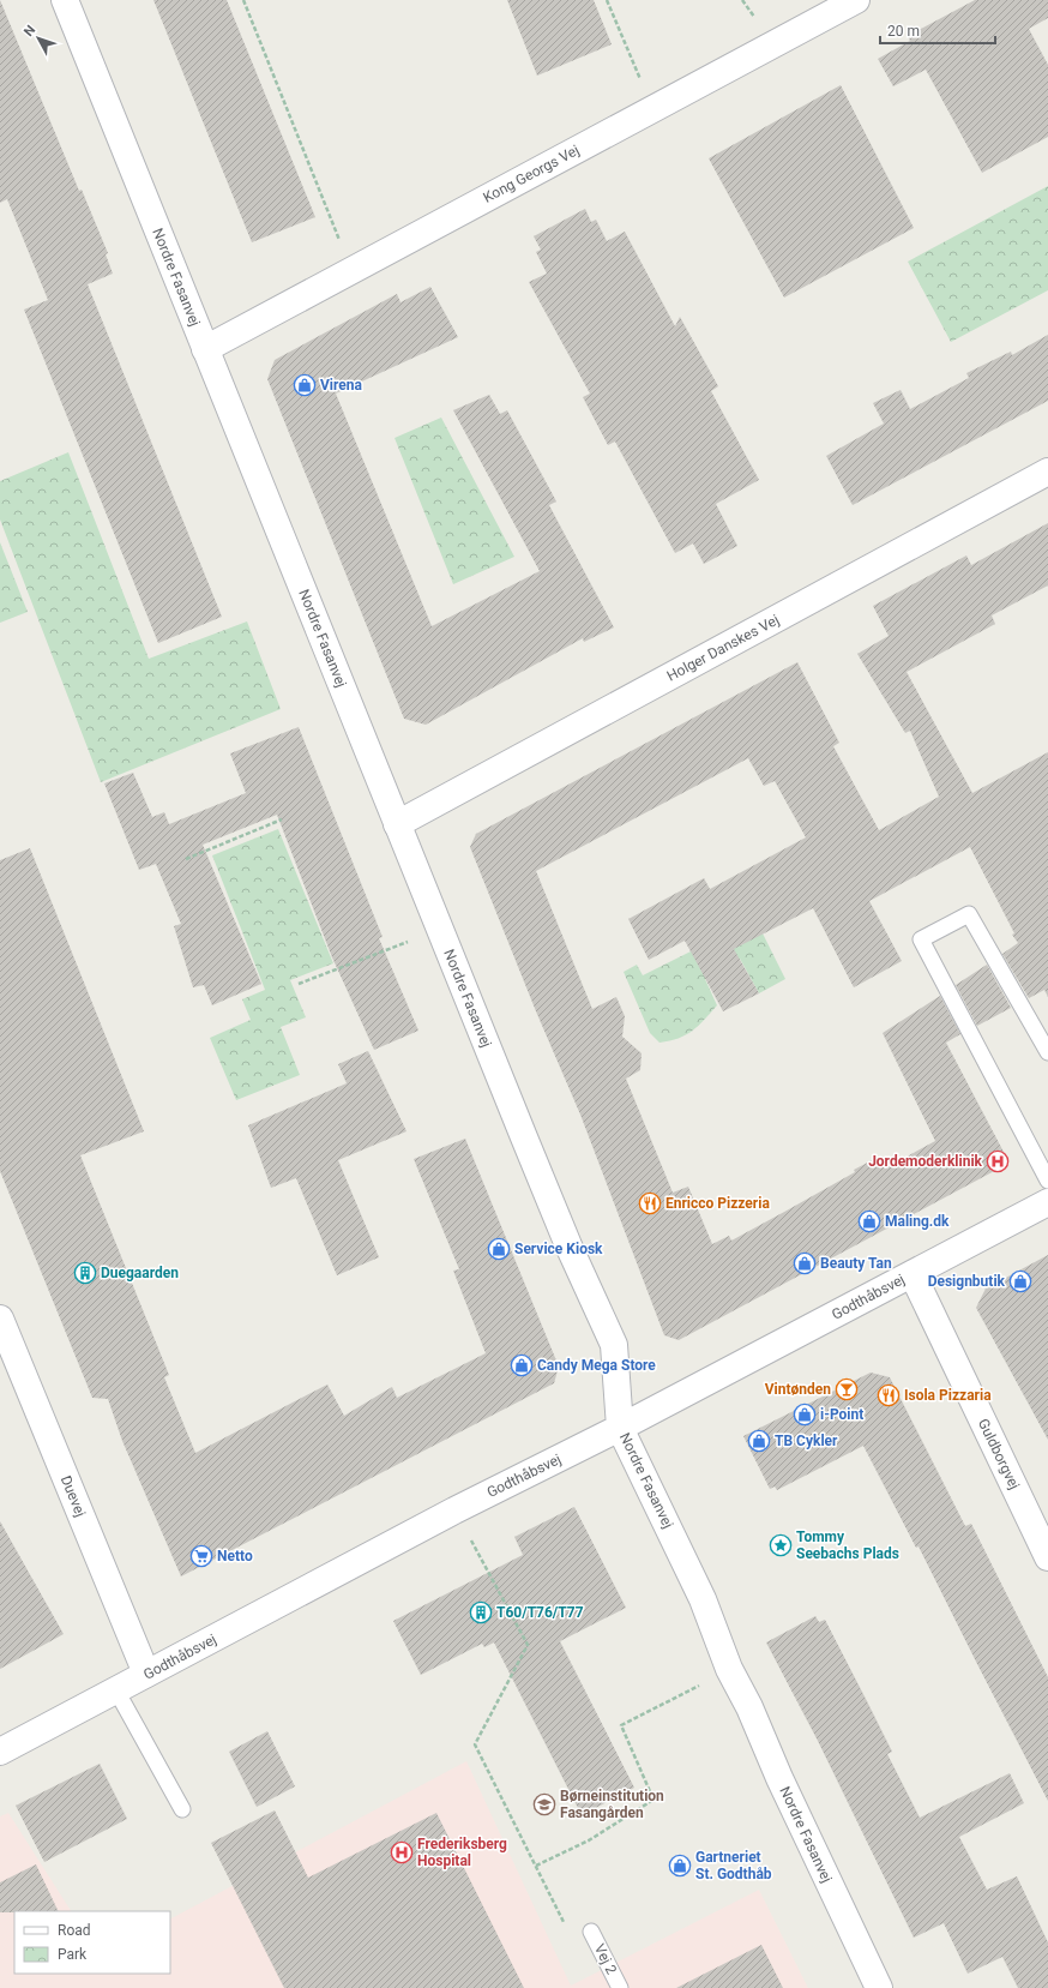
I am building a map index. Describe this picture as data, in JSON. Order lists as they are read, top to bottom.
{
  "streets": {
    "street": [
      "Kong Georgs Vej",
      "Nordre Fasanvej",
      "Holger Danskes Vej",
      "Godthåbsvej",
      "Guldborgvej",
      "Duevej"
    ],
    "lane": ["Vej 2"]
  },
  "crossings": [
    ["Kong Georgs Vej", "Nordre Fasanvej"],
    ["Nordre Fasanvej", "Holger Danskes Vej"],
    ["Nordre Fasanvej", "Godthåbsvej"],
    ["Godthåbsvej", "Guldborgvej"],
    ["Godthåbsvej", "Duevej"]
  ],
  "places": {
    "shop": [
      "Virena",
      "Maling.dk",
      "Service Kiosk",
      "Beauty Tan",
      "Designbutik",
      "Candy Mega Store",
      "i-Point",
      "TB Cykler",
      "Gartneriet St. Godthåb"
    ],
    "hospital": ["Jordemoderklinik", "Frederiksberg Hospital"],
    "restaurant": ["Enricco Pizzeria", "Isola Pizzaria"],
    "building": ["Duegaarden", "T60/T76/T77"],
    "bar": ["Vintønden"],
    "place": ["Tommy Seebachs Plads"],
    "supermarket": ["Netto"],
    "school or university": ["Børneinstitution Fasangården"]
  },
  "legend": ["Road", "Park"],
  "scale_bar": "20 m",
  "north": "top left"
}
